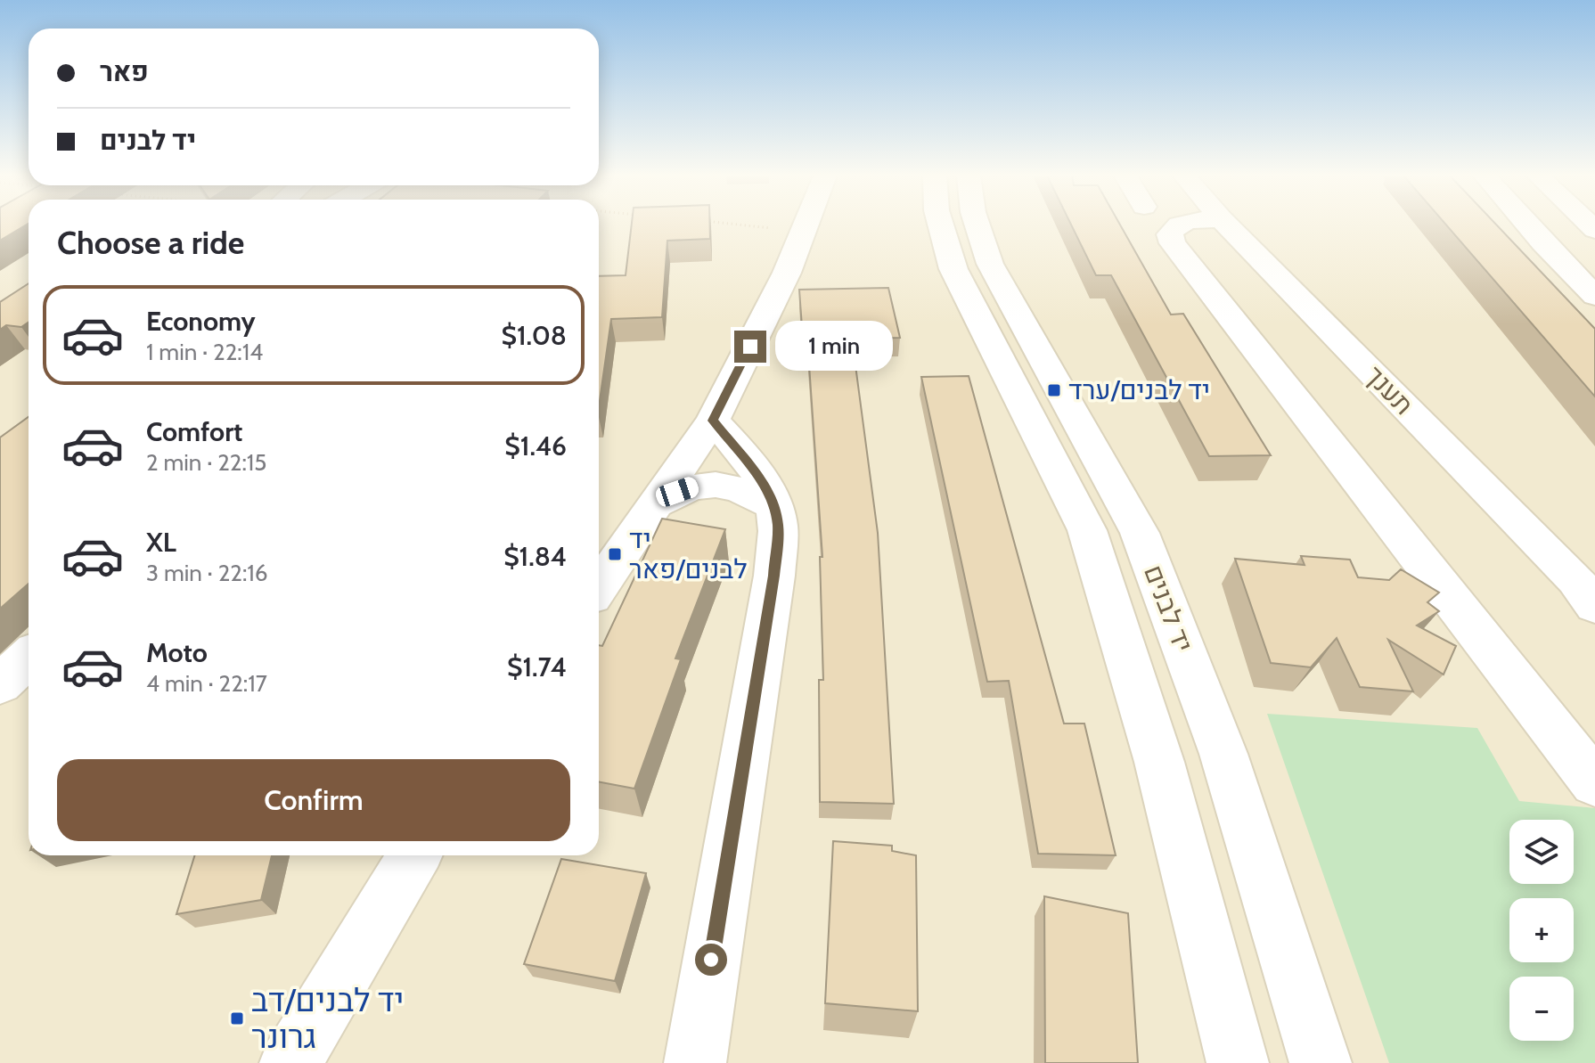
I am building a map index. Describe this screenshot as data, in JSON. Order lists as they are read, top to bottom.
{
  "streets": {
    "street": ["תענך", "יד לבנים"]
  },
  "places": {
    "transit": ["יד לבנים/ערד", "יד לבנים/פאר", "יד לבנים/דב גרונר"]
  },
  "page": {
    "banner": ["פאר", "יד לבנים"],
    "heading": "Choose a ride",
    "list": [
      {
        "name": "Economy",
        "note": "1 min · 22:14",
        "value": "$1.08"
      },
      {
        "name": "Comfort",
        "note": "2 min · 22:15",
        "value": "$1.46"
      },
      {
        "name": "XL",
        "note": "3 min · 22:16",
        "value": "$1.84"
      },
      {
        "name": "Moto",
        "note": "4 min · 22:17",
        "value": "$1.74"
      }
    ],
    "bubble": "1 min",
    "buttons": "Confirm",
    "map_buttons": ["+", "−"]
  }
}
